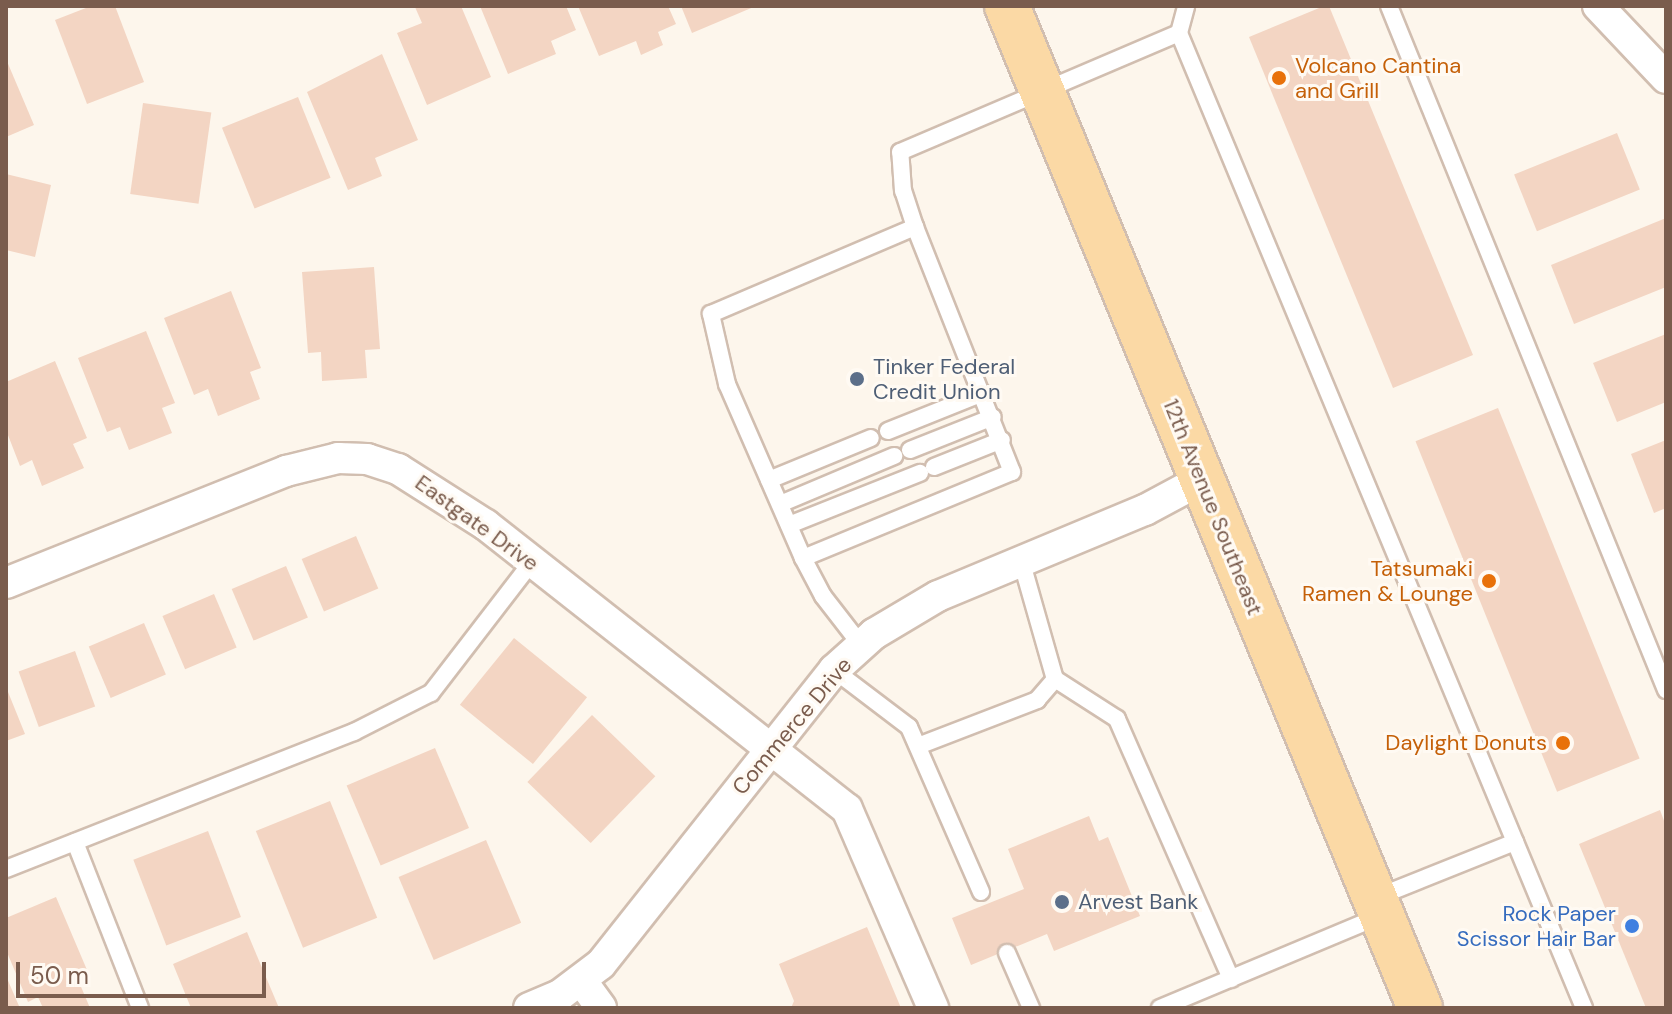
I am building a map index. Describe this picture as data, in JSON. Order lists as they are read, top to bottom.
{
  "streets": {
    "main road": ["12th Avenue Southeast"],
    "street": ["Eastgate Drive", "Commerce Drive"]
  },
  "crossings": [
    ["12th Avenue Southeast", "Commerce Drive"],
    ["Eastgate Drive", "Commerce Drive"]
  ],
  "places": [
    "Volcano Cantina and Grill",
    "Tinker Federal Credit Union",
    "Tatsumaki Ramen & Lounge",
    "Daylight Donuts",
    "Arvest Bank",
    "Rock Paper Scissor Hair Bar"
  ],
  "scale_bar": "50 m"
}
